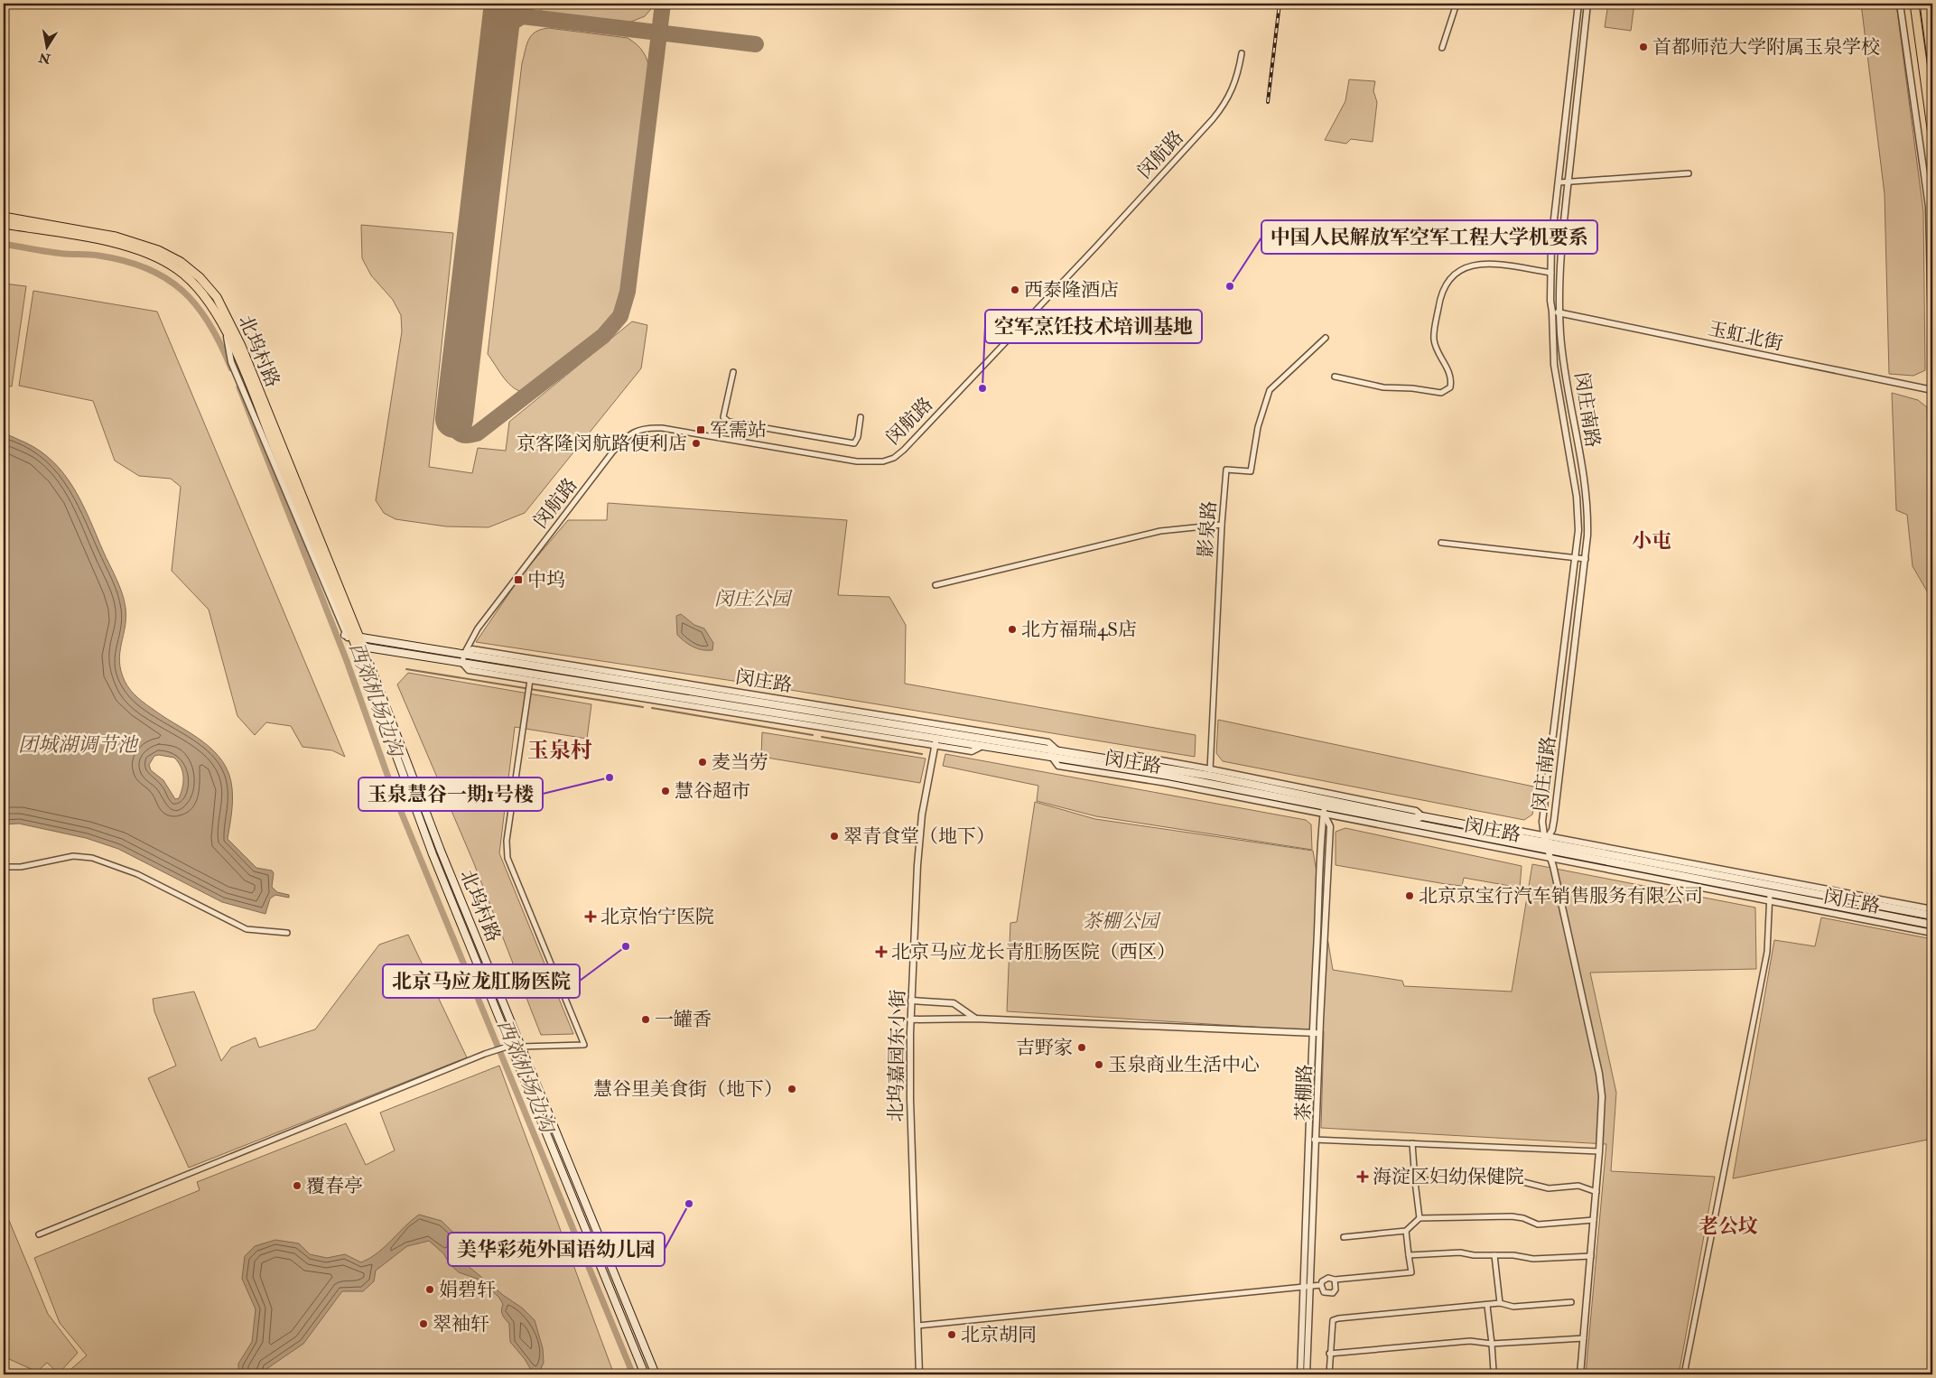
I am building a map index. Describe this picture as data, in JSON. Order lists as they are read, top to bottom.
{
  "streets": {
    "main road": ["北坞村路", "闵庄路"],
    "street": [
      "闵航路",
      "玉虹北街",
      "闵庄南路",
      "影泉路",
      "北坞嘉园东小街",
      "茶棚路"
    ]
  },
  "crossings": [
    ["闵航路", "闵庄路"],
    ["玉虹北街", "闵庄南路"],
    ["北坞村路", "闵庄路"],
    ["闵庄南路", "闵庄路"],
    ["影泉路", "闵庄路"],
    ["闵庄路", "北坞嘉园东小街"],
    ["闵庄路", "茶棚路"]
  ],
  "districts": ["小屯", "玉泉村", "老公坟"],
  "water": ["西郊机场边沟", "团城湖调节池"],
  "parks": ["闵庄公园", "茶棚公园"],
  "places": {
    "other": [
      "首都师范大学附属玉泉学校",
      "中国人民解放军空军工程大学机要系",
      "西泰隆酒店",
      "空军烹饪技术培训基地",
      "京客隆闵航路便利店",
      "北方福瑞4S店",
      "麦当劳",
      "玉泉慧谷一期1号楼",
      "慧谷超市",
      "翠青食堂（地下）",
      "北京京宝行汽车销售服务有限公司",
      "北京马应龙肛肠医院",
      "一罐香",
      "吉野家",
      "玉泉商业生活中心",
      "慧谷里美食街（地下）",
      "覆春亭",
      "美华彩苑外国语幼儿园",
      "娟碧轩",
      "翠袖轩",
      "北京胡同"
    ],
    "transit": ["军需站", "中坞"],
    "health": ["北京怡宁医院", "北京马应龙长青肛肠医院（西区）", "海淀区妇幼保健院"]
  },
  "north": "bottom"
}
